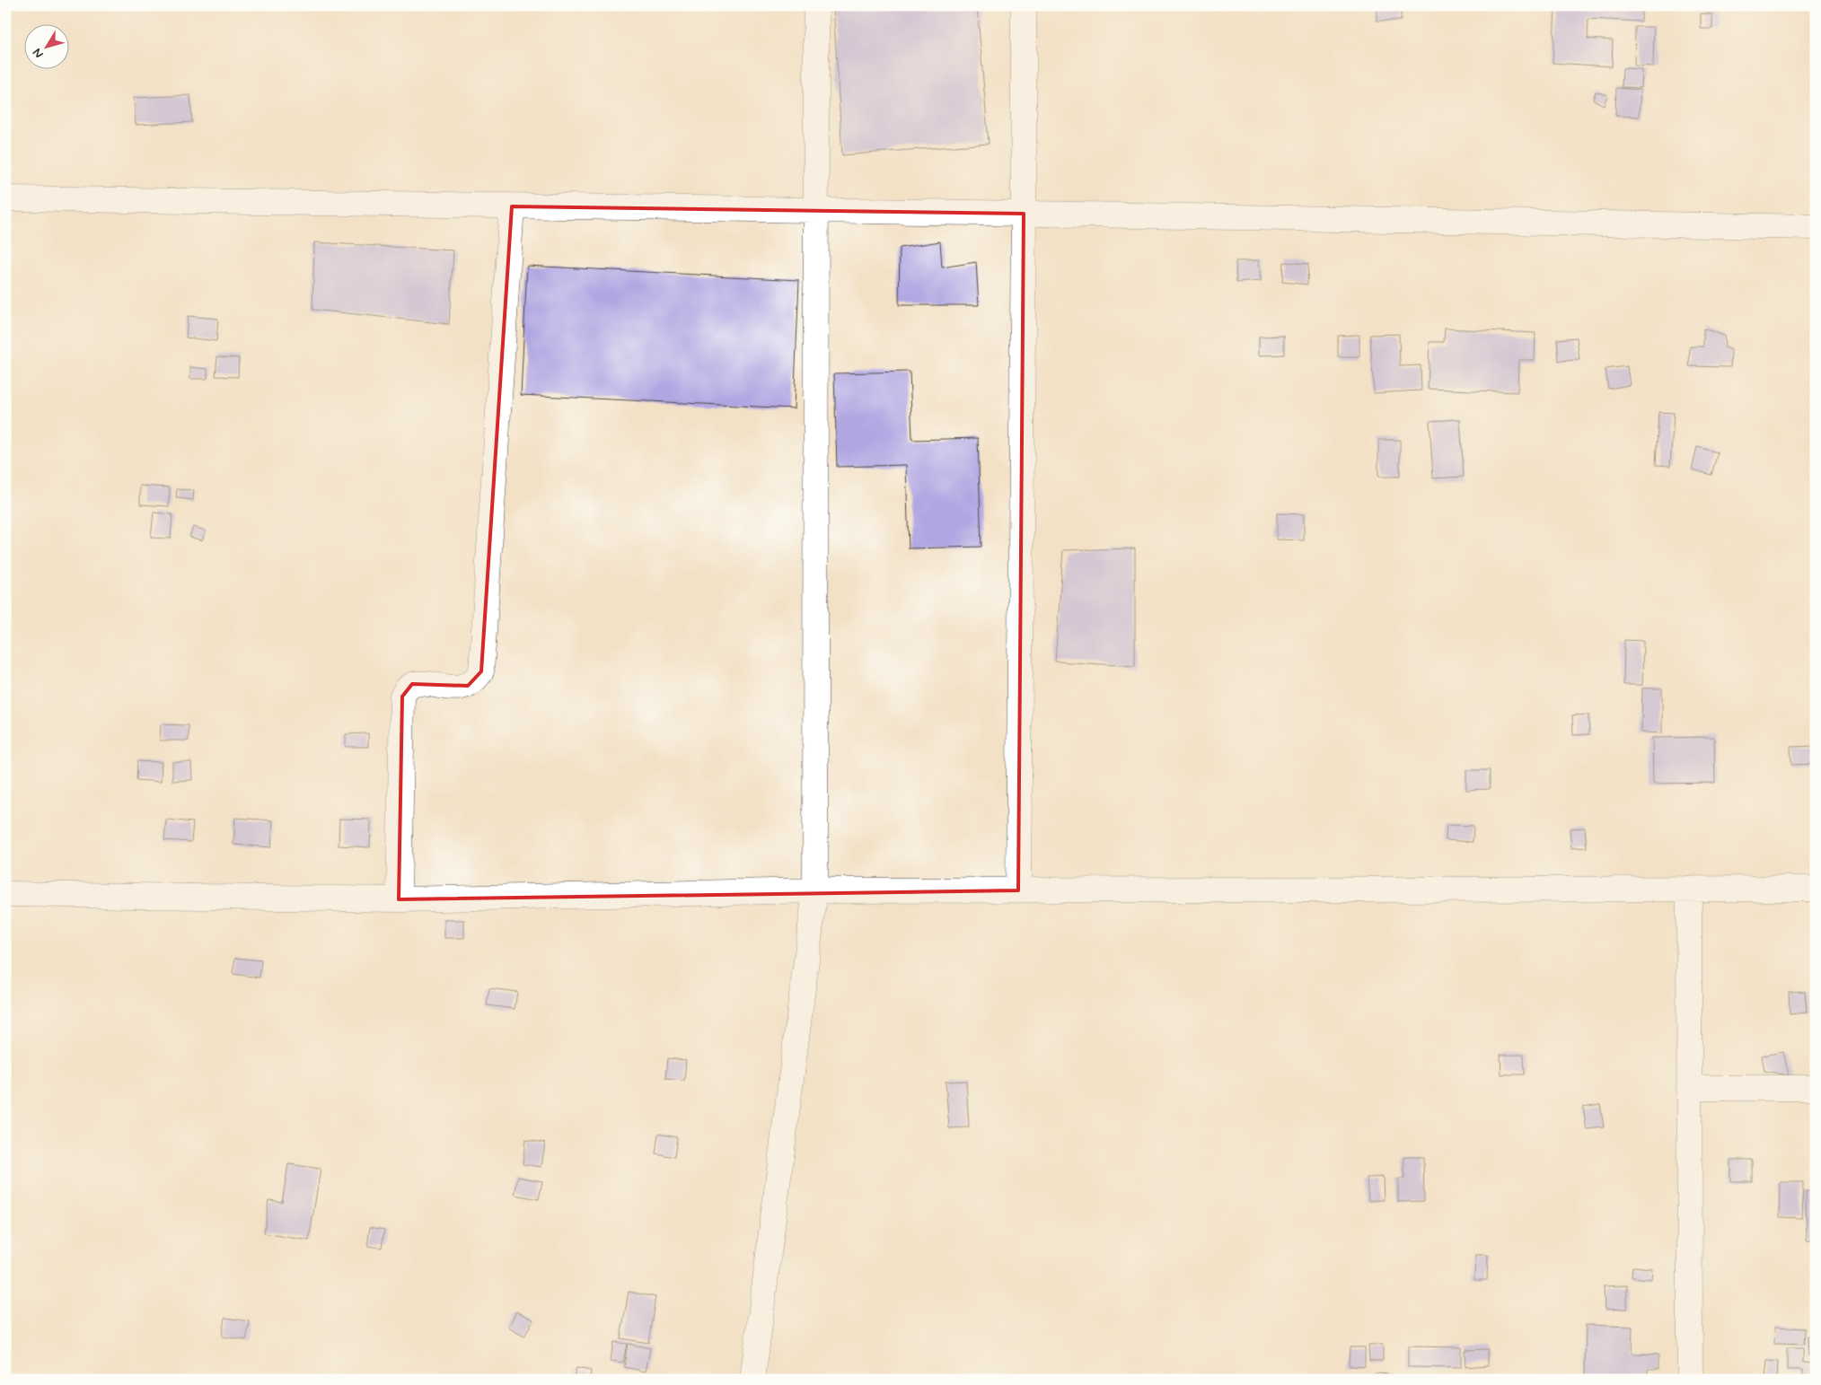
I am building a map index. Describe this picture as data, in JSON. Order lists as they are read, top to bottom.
{
  "north": "bottom left"
}
